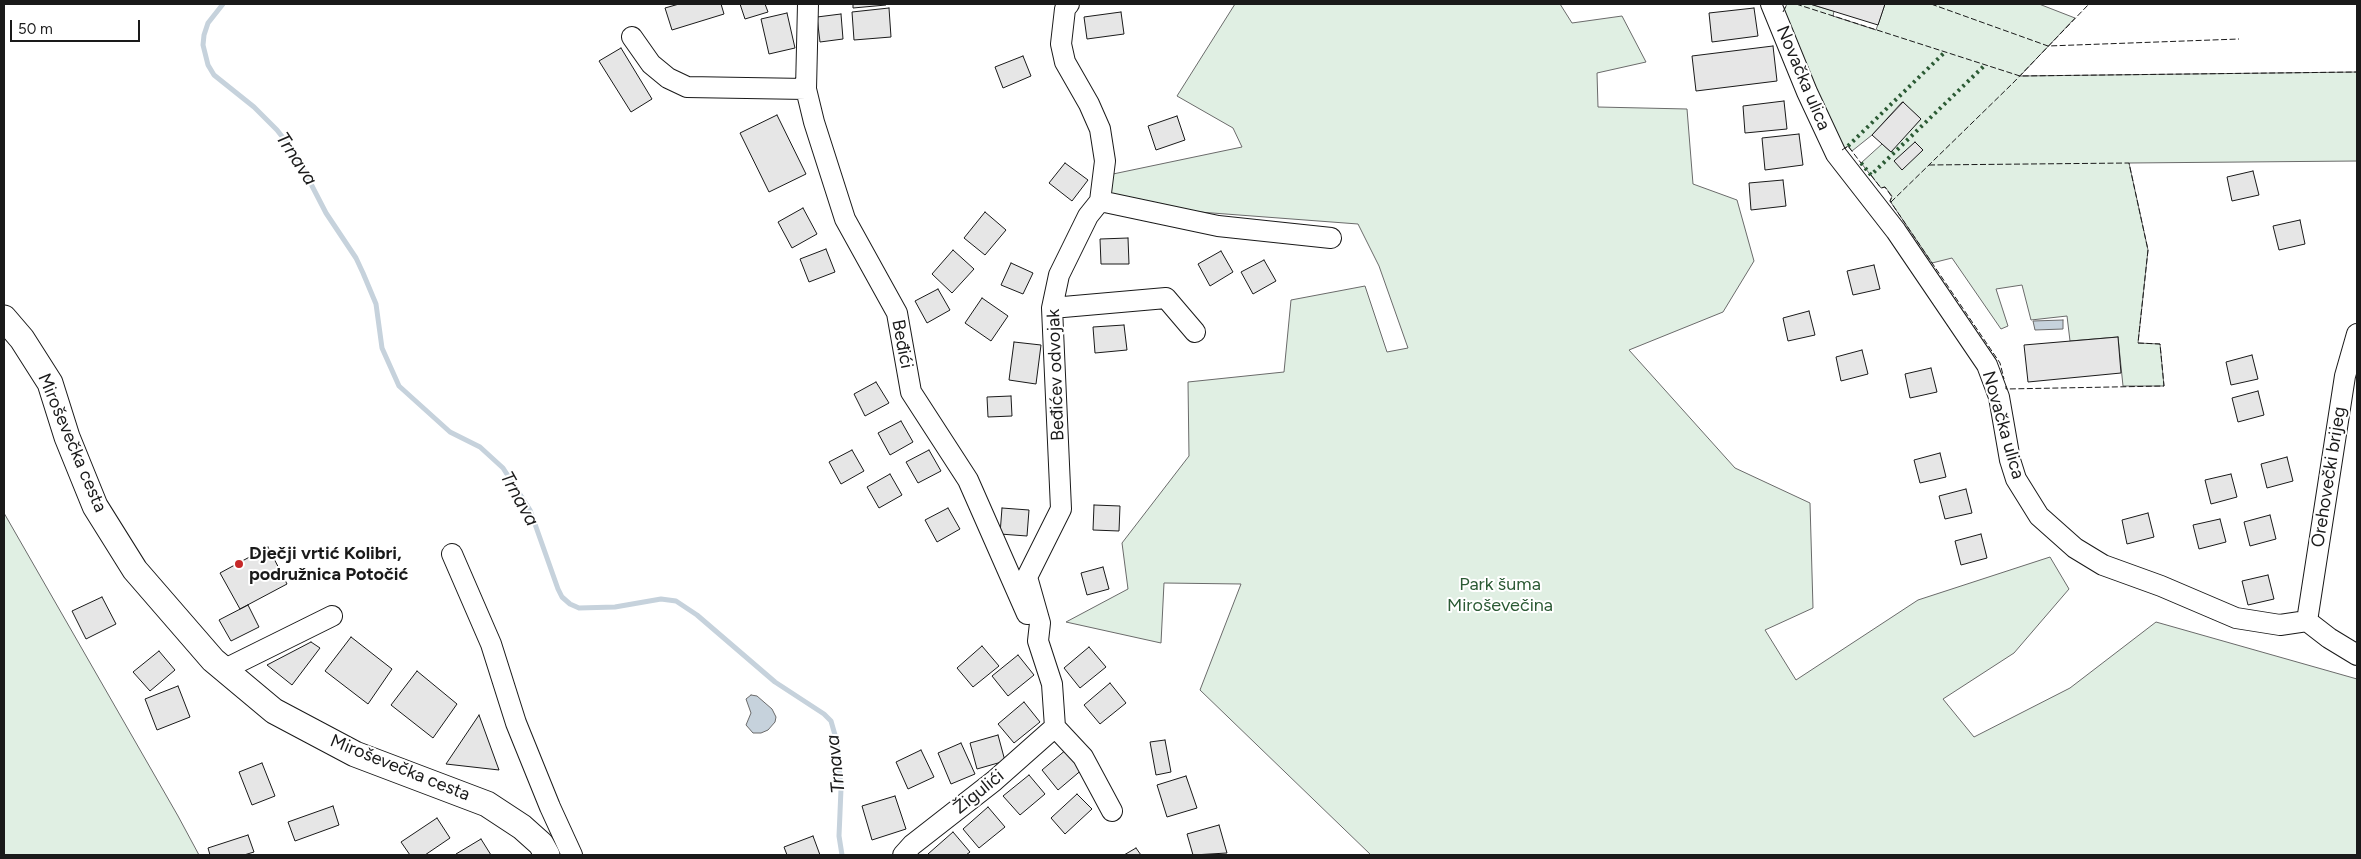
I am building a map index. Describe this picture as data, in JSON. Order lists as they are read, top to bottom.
{
  "streets": {
    "main road": ["Miroševečka cesta"],
    "street": [
      "Novačka ulica",
      "Beđići",
      "Beđićev odvojak",
      "Orehovečki brijeg",
      "Žigulići"
    ]
  },
  "crossings": [
    ["Novačka ulica", "Orehovečki brijeg"],
    ["Beđići", "Beđićev odvojak"],
    ["Beđićev odvojak", "Žigulići"]
  ],
  "water": ["Trnava"],
  "parks": ["Park šuma Miroševečina"],
  "places": ["Dječji vrtić Kolibri, podružnica Potočić"],
  "scale_bar": "50 m"
}
